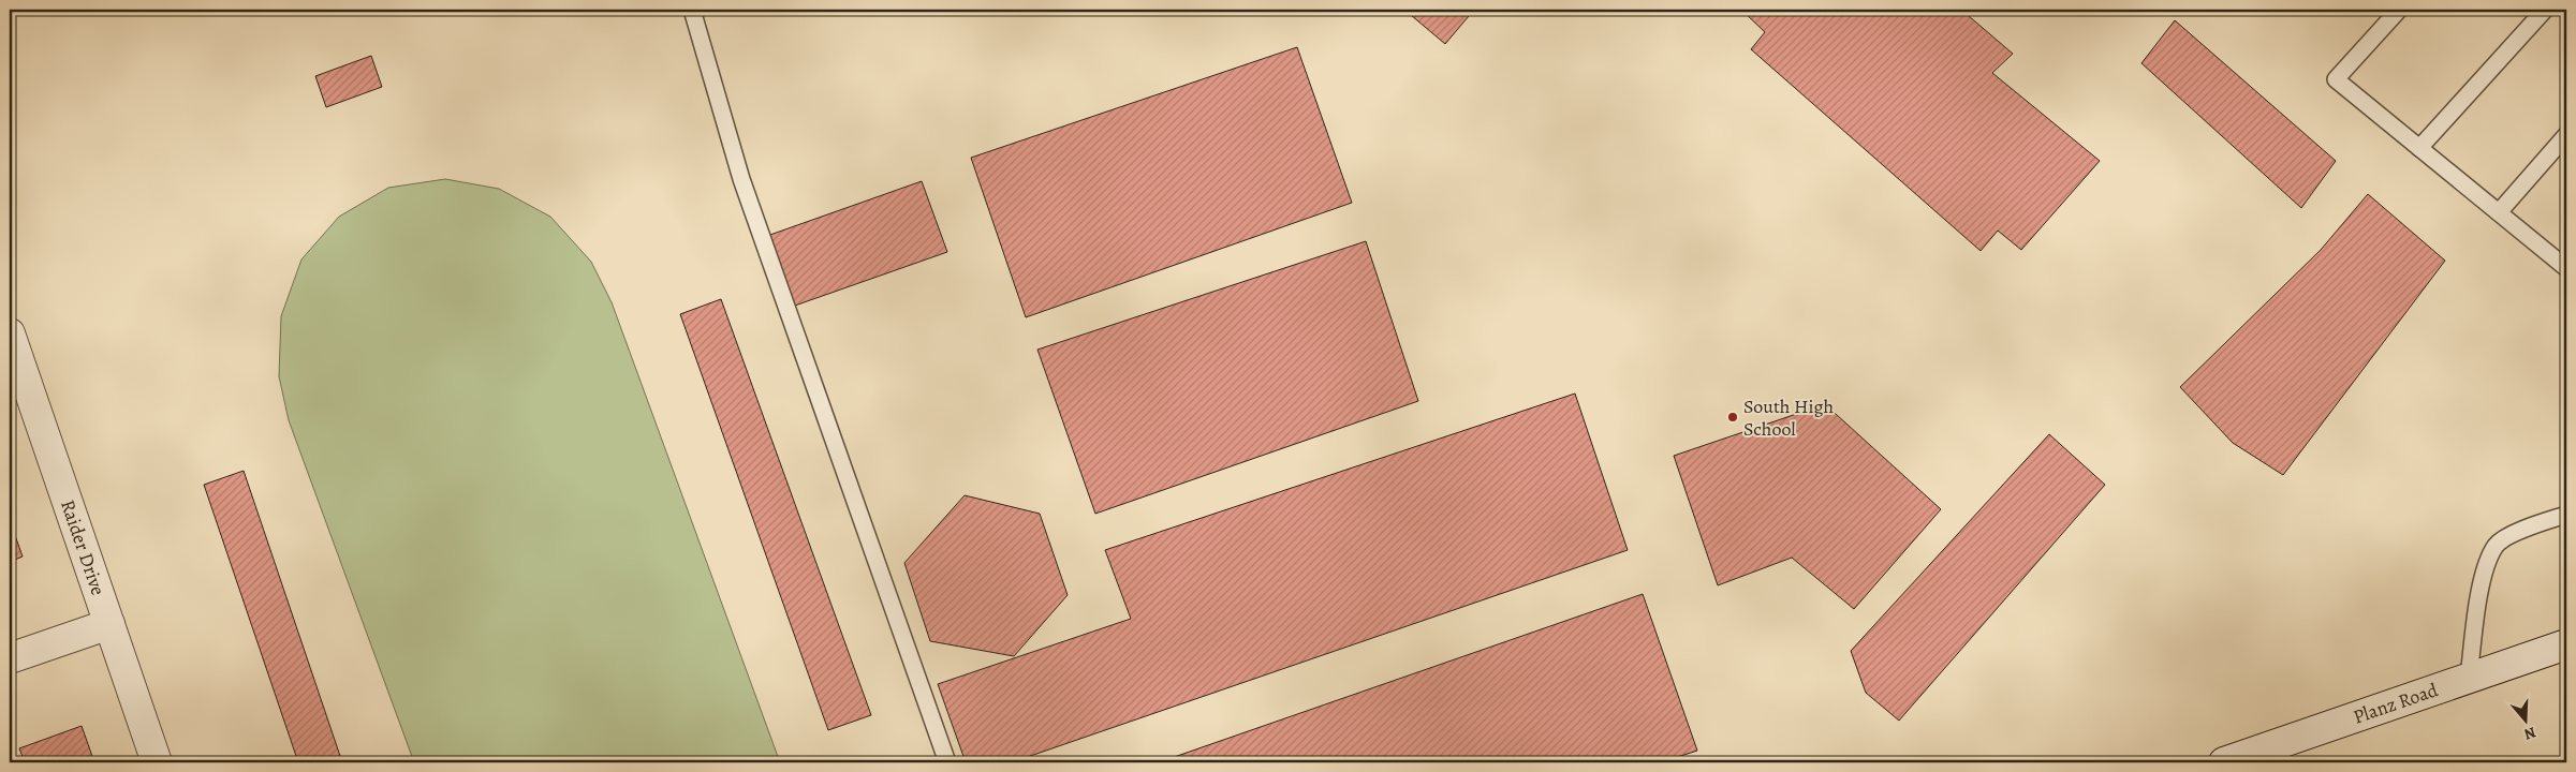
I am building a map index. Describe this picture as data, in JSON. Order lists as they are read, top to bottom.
{
  "streets": {
    "street": ["Raider Drive", "Planz Road"]
  },
  "places": ["South High School"],
  "north": "bottom"
}
